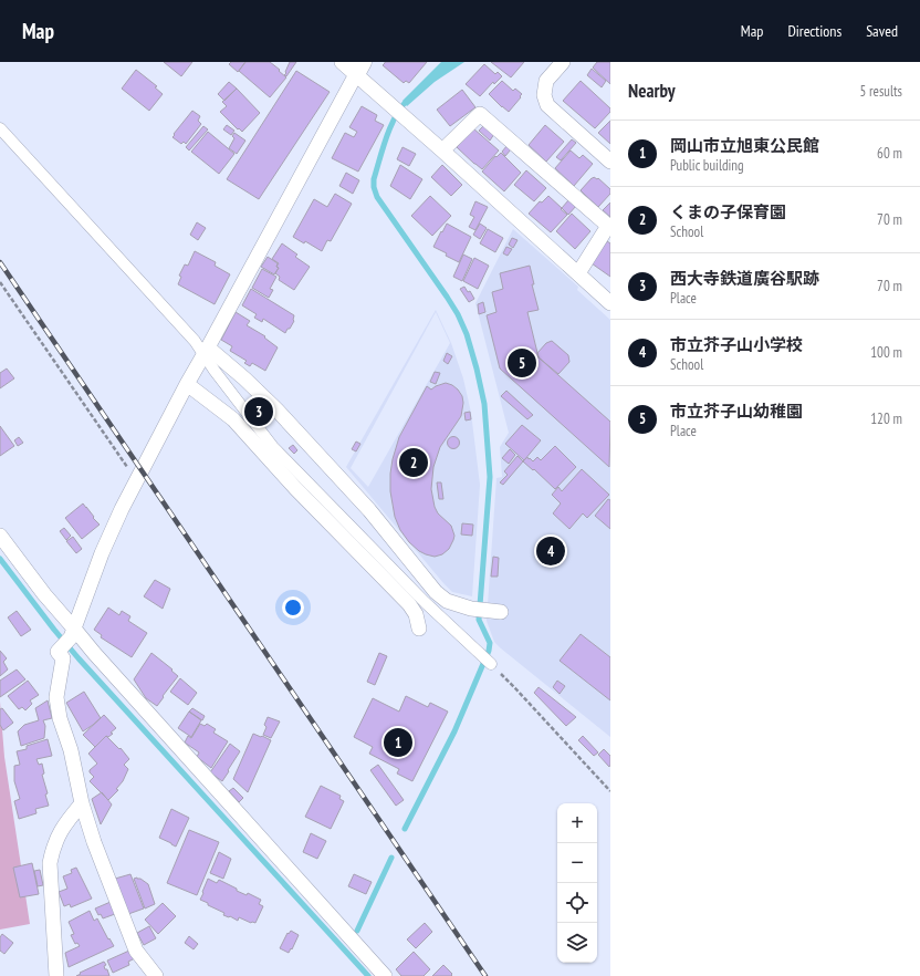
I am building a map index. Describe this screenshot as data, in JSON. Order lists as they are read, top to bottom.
{
  "page": {
    "header": "Map",
    "nav": ["Map", "Directions", "Saved"],
    "heading": ["Nearby", "5 results"],
    "list": [
      {
        "mark": "1",
        "name": "岡山市立旭東公民館",
        "note": "Public building",
        "value": "60 m"
      },
      {
        "mark": "2",
        "name": "くまの子保育園",
        "note": "School",
        "value": "70 m"
      },
      {
        "mark": "3",
        "name": "西大寺鉄道廣谷駅跡",
        "note": "Place",
        "value": "70 m"
      },
      {
        "mark": "4",
        "name": "市立芥子山小学校",
        "note": "School",
        "value": "100 m"
      },
      {
        "mark": "5",
        "name": "市立芥子山幼稚園",
        "note": "Place",
        "value": "120 m"
      }
    ],
    "pins": [
      "5",
      "3",
      "2",
      "4",
      "1"
    ],
    "map_buttons": ["+", "−"]
  }
}
